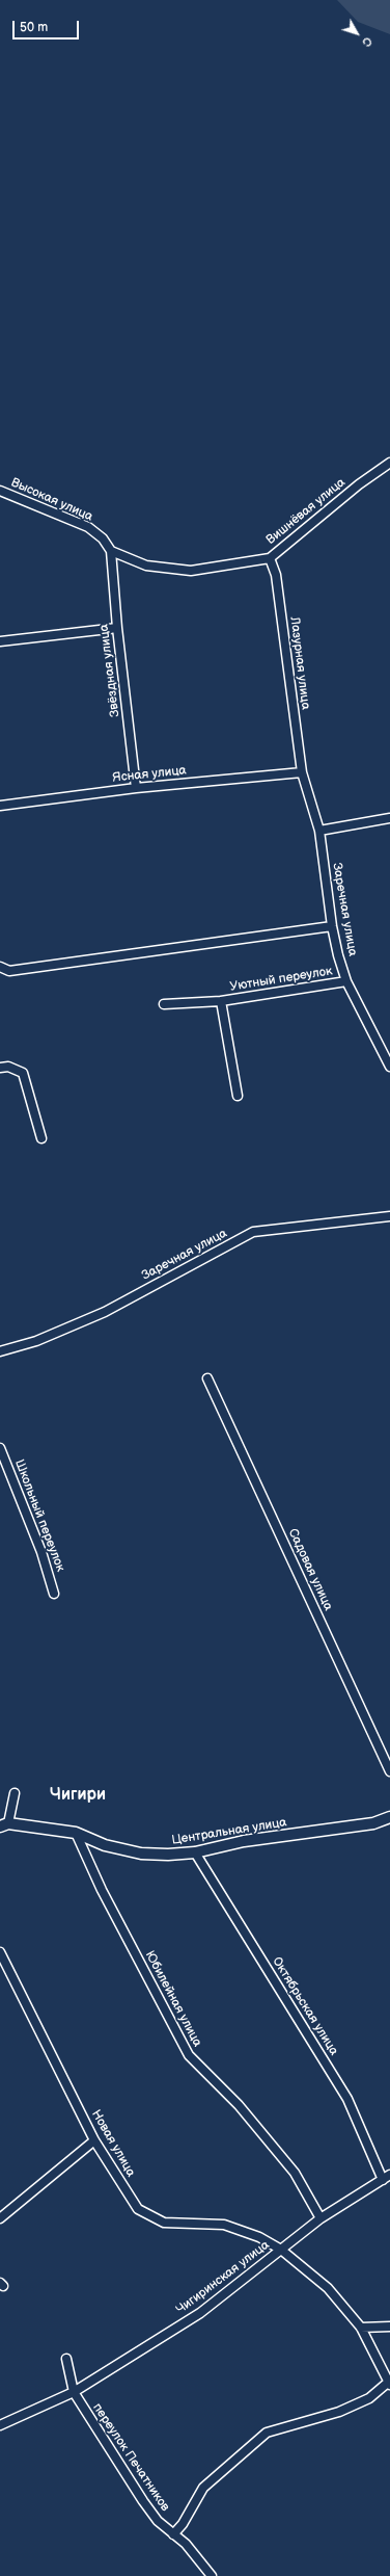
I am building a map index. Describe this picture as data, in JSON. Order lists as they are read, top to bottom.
{
  "streets": {
    "street": [
      "Высокая улица",
      "Вишнёвая улица",
      "Лазурная улица",
      "Звёздная улица",
      "Ясная улица",
      "Заречная улица",
      "Уютный переулок",
      "Школьный переулок",
      "Садовая улица",
      "Центральная улица",
      "Юбилейная улица",
      "Октябрьская улица",
      "Новая улица",
      "Чигиринская улица",
      "переулок Печатников"
    ]
  },
  "crossings": [
    ["Высокая улица", "Вишнёвая улица"],
    ["Высокая улица", "Звёздная улица"],
    ["Вишнёвая улица", "Лазурная улица"],
    ["Вишнёвая улица", "Звёздная улица"],
    ["Лазурная улица", "Ясная улица"],
    ["Лазурная улица", "Заречная улица"],
    ["Звёздная улица", "Ясная улица"],
    ["Ясная улица", "Заречная улица"],
    ["Заречная улица", "Уютный переулок"],
    ["Центральная улица", "Юбилейная улица"],
    ["Центральная улица", "Октябрьская улица"],
    ["Юбилейная улица", "Чигиринская улица"],
    ["Октябрьская улица", "Чигиринская улица"],
    ["Новая улица", "Чигиринская улица"],
    ["Чигиринская улица", "переулок Печатников"]
  ],
  "districts": ["Чигири"],
  "scale_bar": "50 m",
  "north": "bottom right"
}
